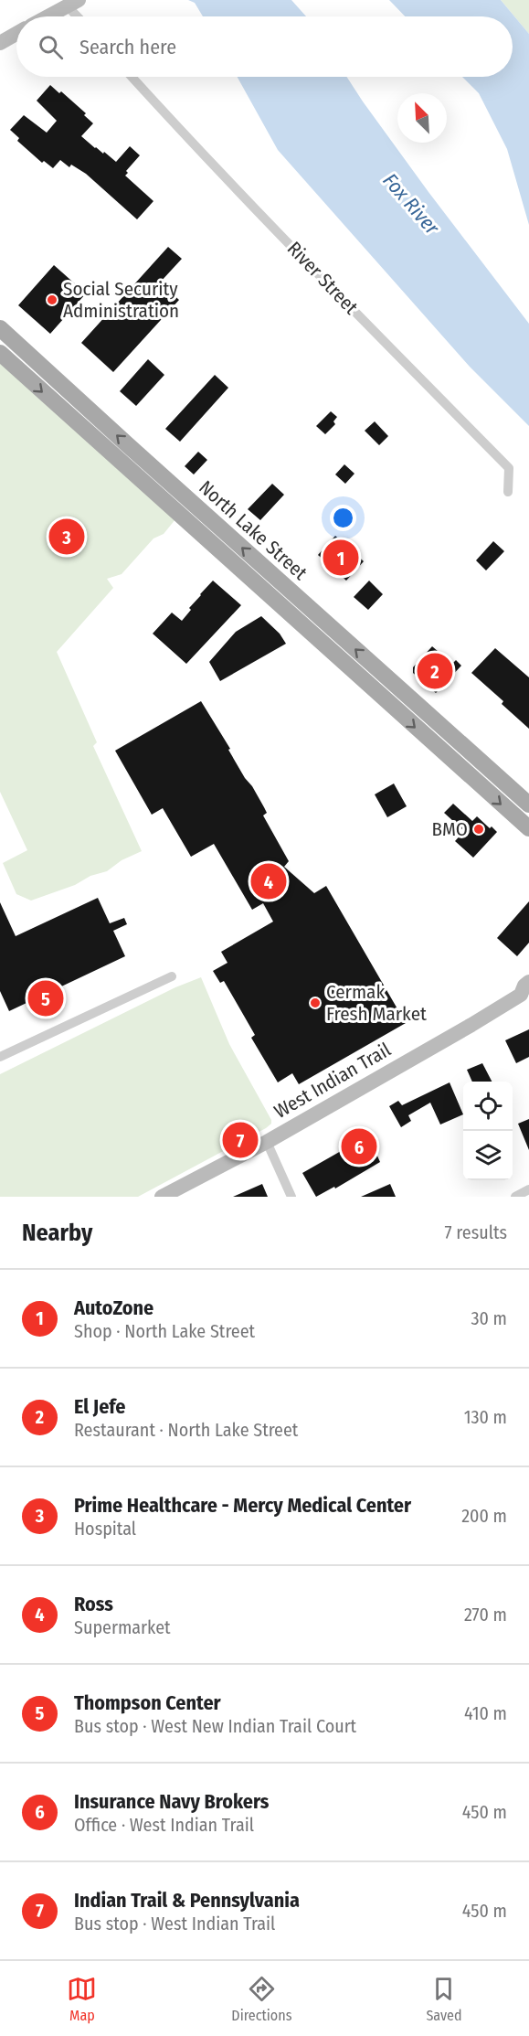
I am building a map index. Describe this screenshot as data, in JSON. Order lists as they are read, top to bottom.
{
  "streets": {
    "main road": ["North Lake Street", "West Indian Trail"],
    "street": ["River Street"]
  },
  "water": ["Fox River"],
  "places": ["Social Security Administration", "BMO", "Cermak Fresh Market"],
  "north": "top left",
  "page": {
    "search": "Search here",
    "pins": [
      "3",
      "1",
      "2",
      "4",
      "5",
      "7",
      "6"
    ],
    "heading": ["Nearby", "7 results"],
    "list": [
      {
        "mark": "1",
        "name": "AutoZone",
        "note": "Shop · North Lake Street",
        "value": "30 m"
      },
      {
        "mark": "2",
        "name": "El Jefe",
        "note": "Restaurant · North Lake Street",
        "value": "130 m"
      },
      {
        "mark": "3",
        "name": "Prime Healthcare - Mercy Medical Center",
        "note": "Hospital",
        "value": "200 m"
      },
      {
        "mark": "4",
        "name": "Ross",
        "note": "Supermarket",
        "value": "270 m"
      },
      {
        "mark": "5",
        "name": "Thompson Center",
        "note": "Bus stop · West New Indian Trail Court",
        "value": "410 m"
      },
      {
        "mark": "6",
        "name": "Insurance Navy Brokers",
        "note": "Office · West Indian Trail",
        "value": "450 m"
      },
      {
        "mark": "7",
        "name": "Indian Trail & Pennsylvania",
        "note": "Bus stop · West Indian Trail",
        "value": "450 m"
      }
    ],
    "nav": ["Map", "Directions", "Saved"]
  }
}
